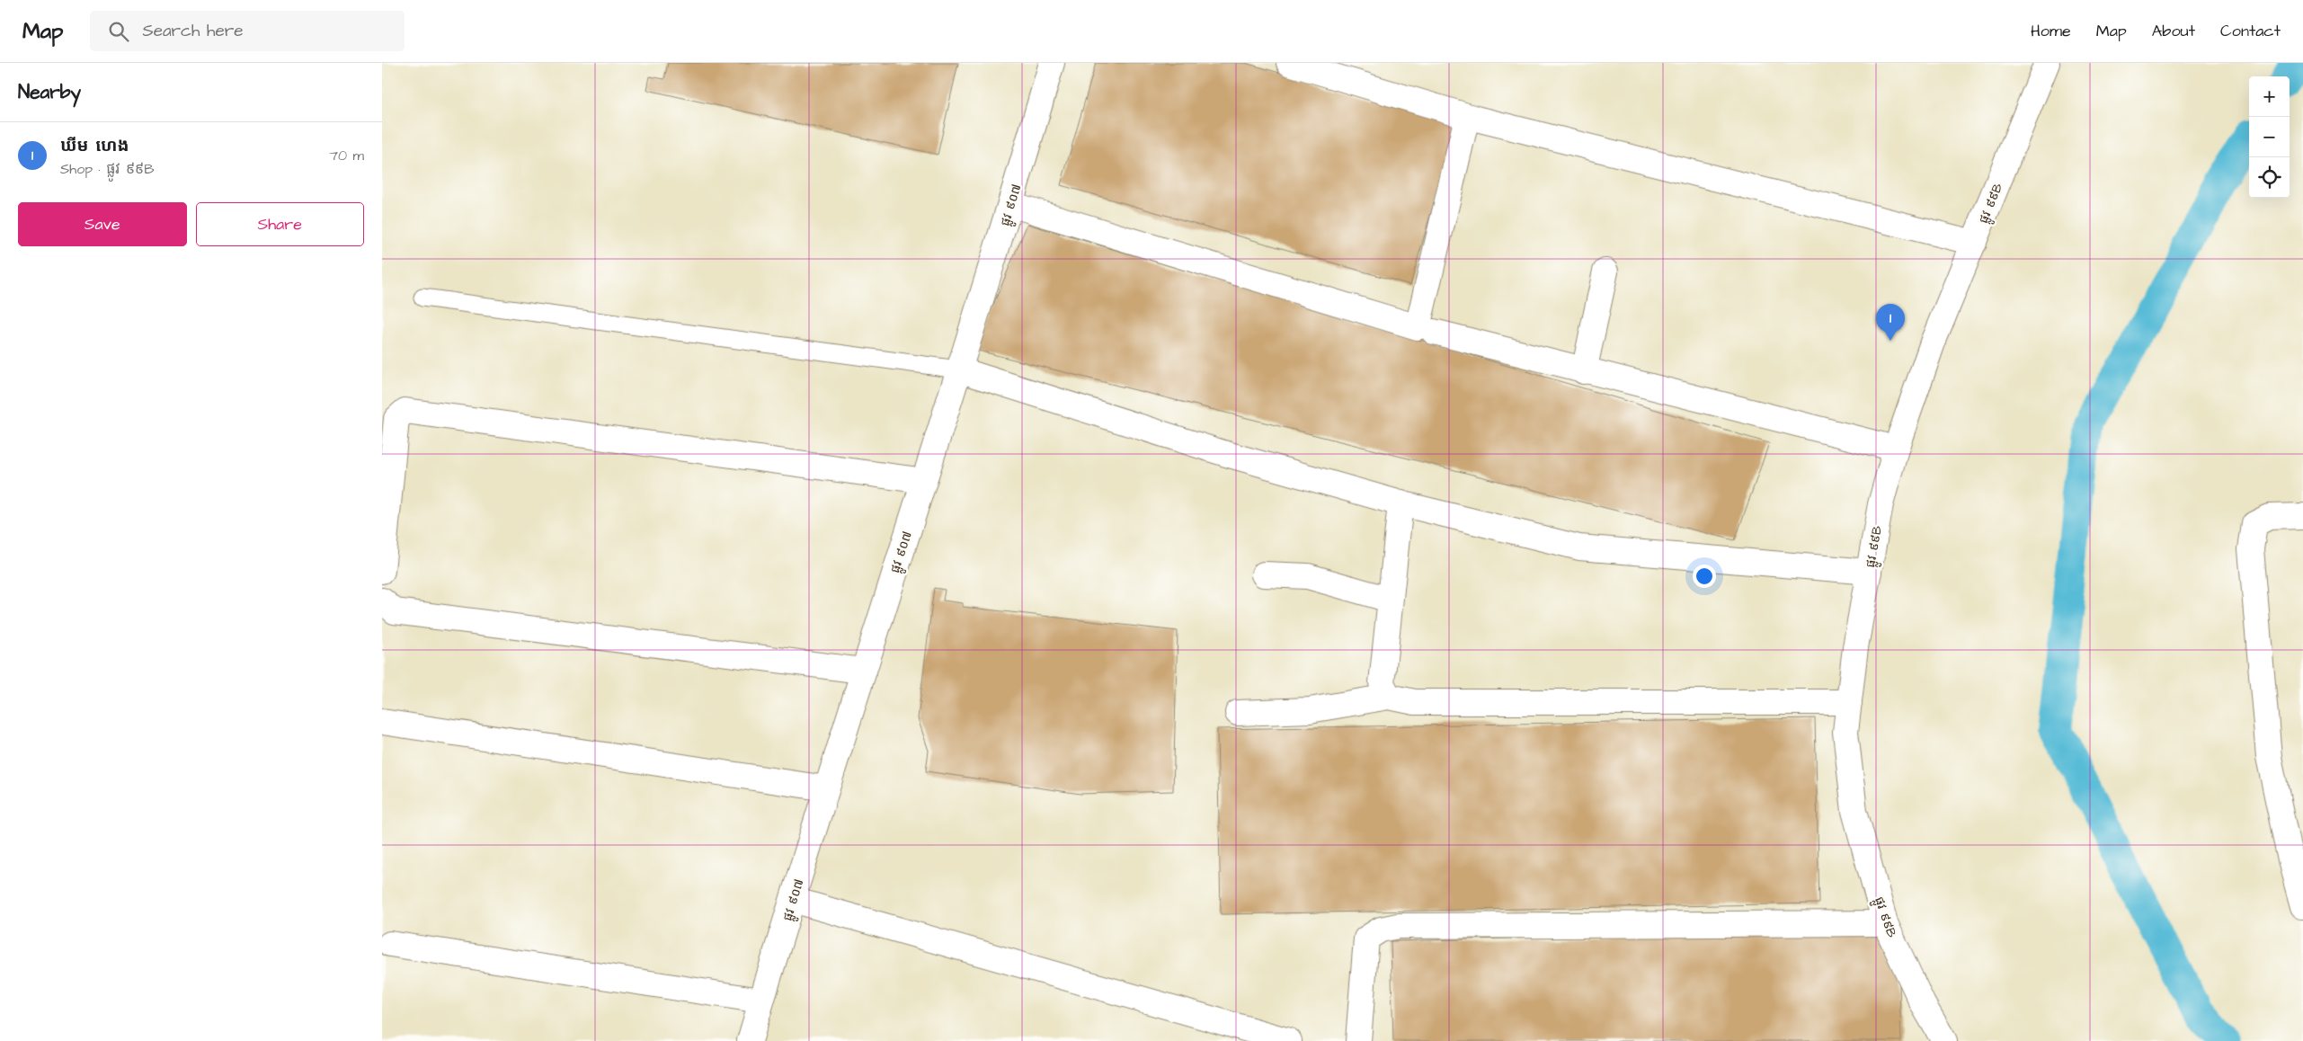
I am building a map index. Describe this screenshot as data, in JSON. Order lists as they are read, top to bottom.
{
  "streets": {
    "street": ["ផ្លូវ ៩៩B", "ផ្លូវ ៩០៧"]
  },
  "page": {
    "header": "Map",
    "search": "Search here",
    "nav": [
      "Home",
      "Map",
      "About",
      "Contact"
    ],
    "heading": "Nearby",
    "map_buttons": ["+", "−"],
    "list": [
      {
        "mark": "1",
        "name": "ឃីម ហេង",
        "note": "Shop · ផ្លូវ ៩៩B",
        "value": "70 m"
      }
    ],
    "buttons": ["Save", "Share"],
    "pins": "1"
  }
}
